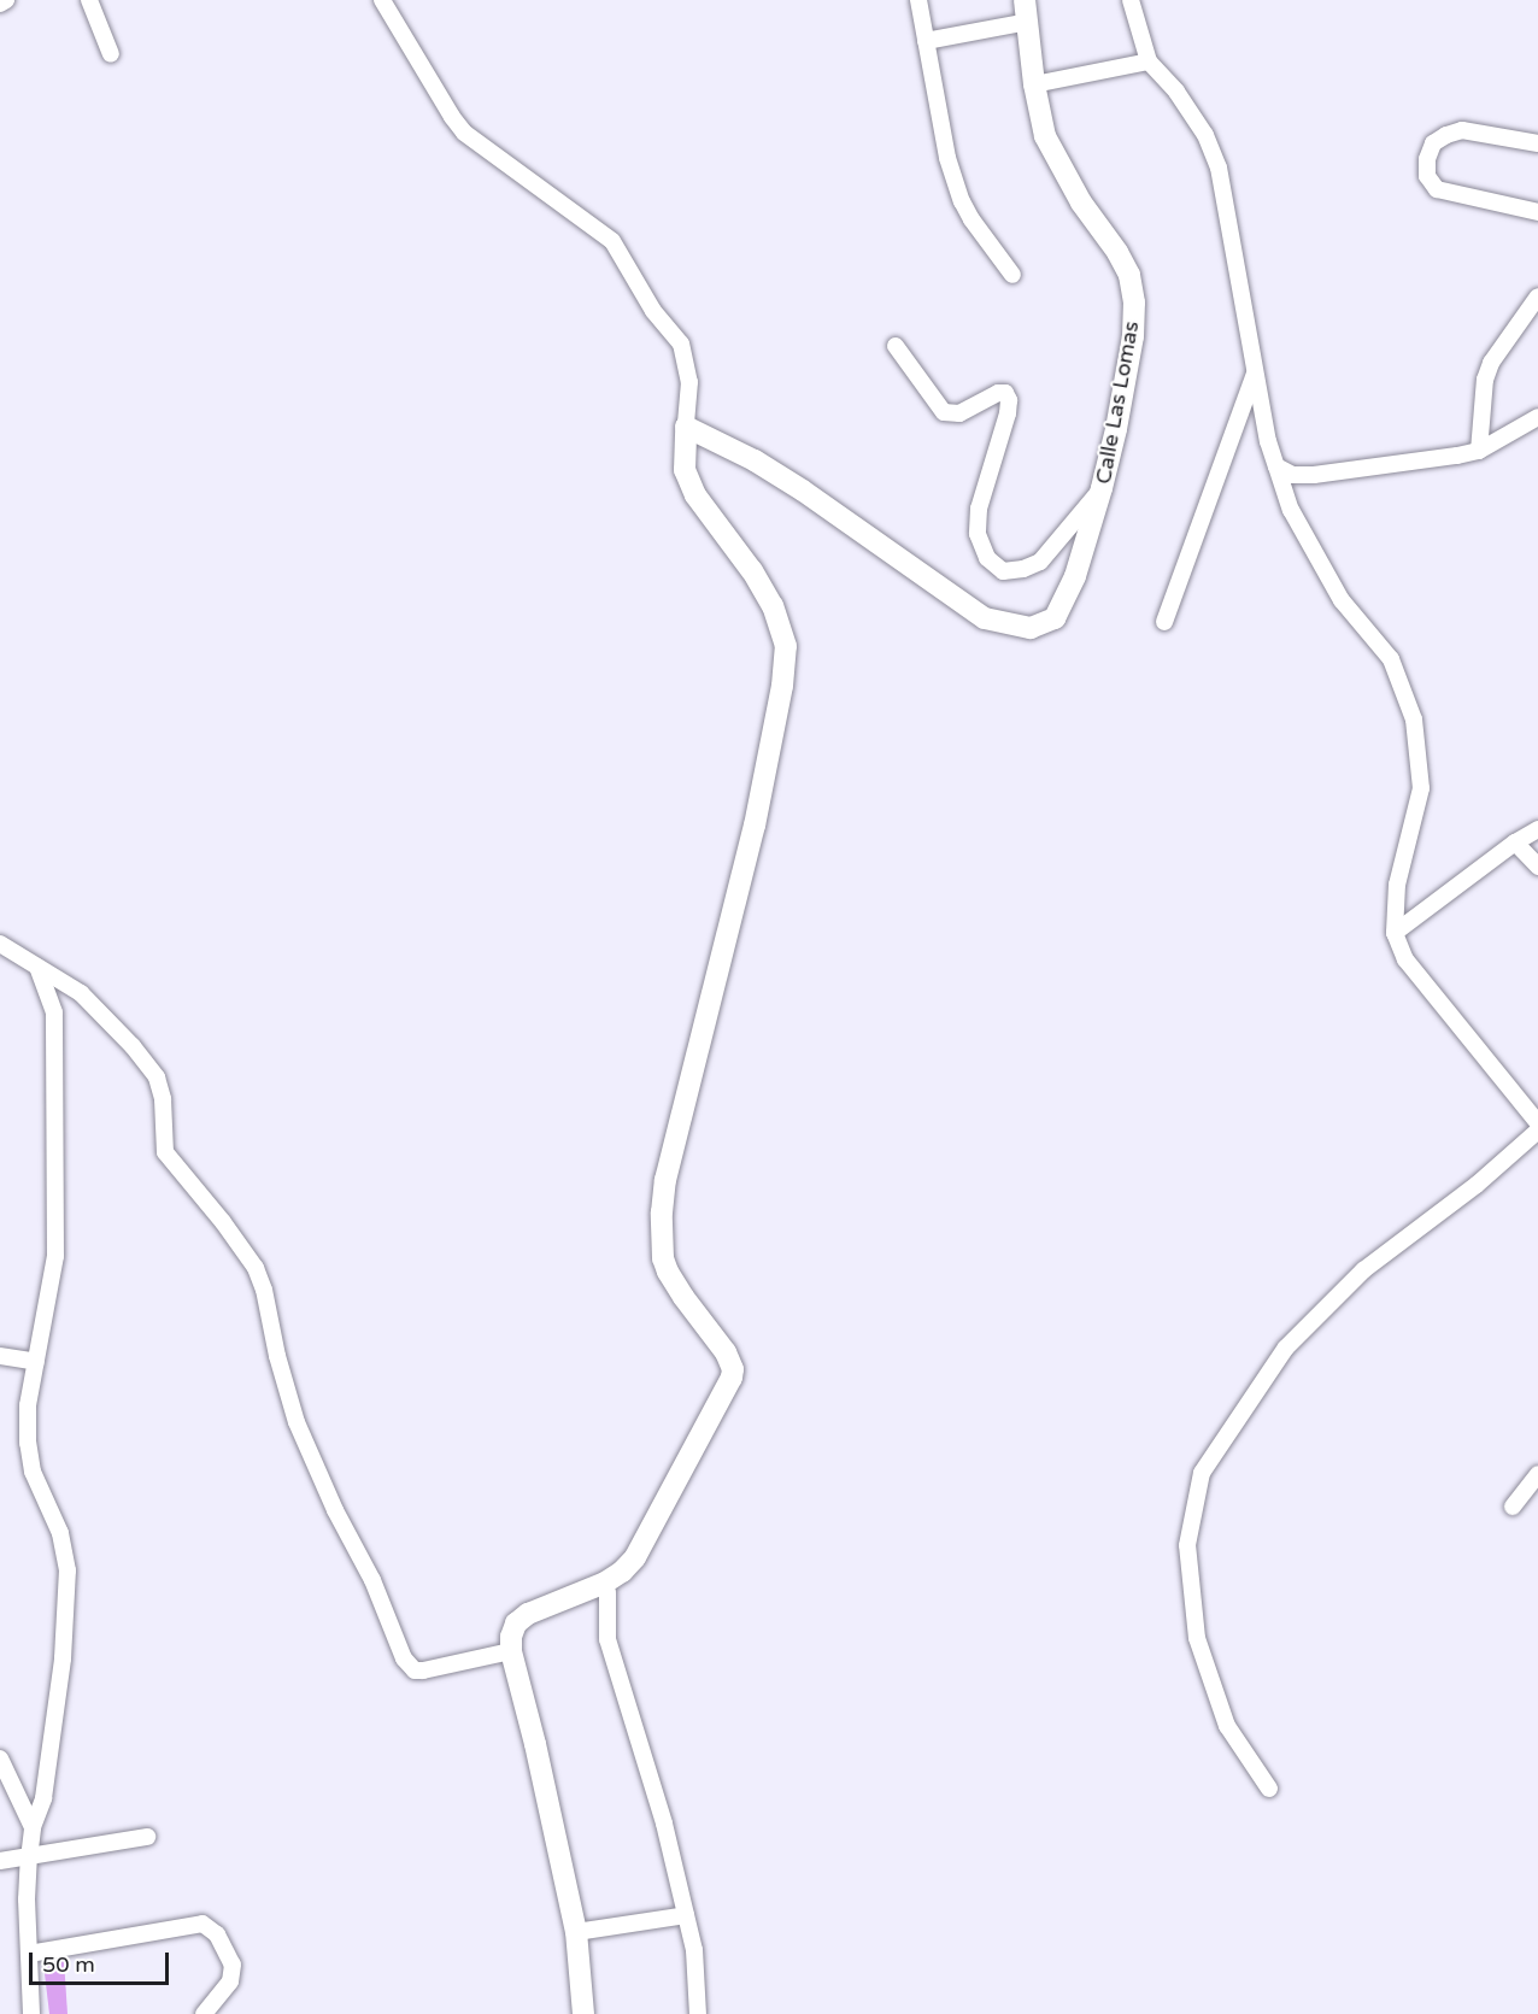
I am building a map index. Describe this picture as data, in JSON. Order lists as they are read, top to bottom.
{
  "streets": {
    "street": ["Calle Las Lomas"]
  },
  "scale_bar": "50 m"
}
